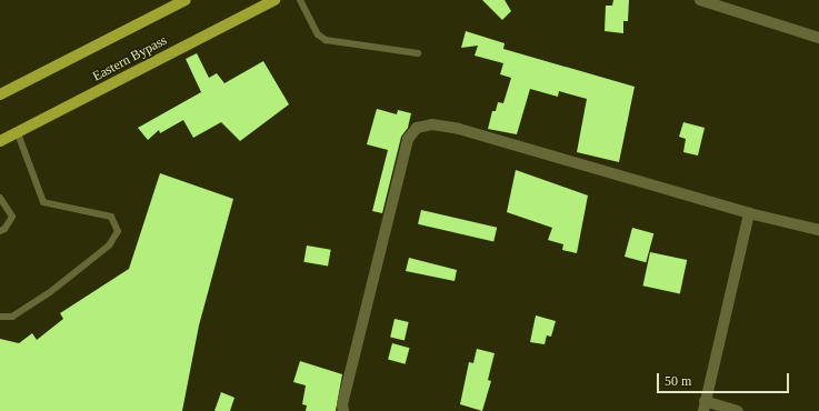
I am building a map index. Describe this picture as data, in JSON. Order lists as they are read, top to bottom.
{
  "streets": {
    "main road": ["Eastern Bypass"]
  },
  "scale_bar": "50 m"
}
